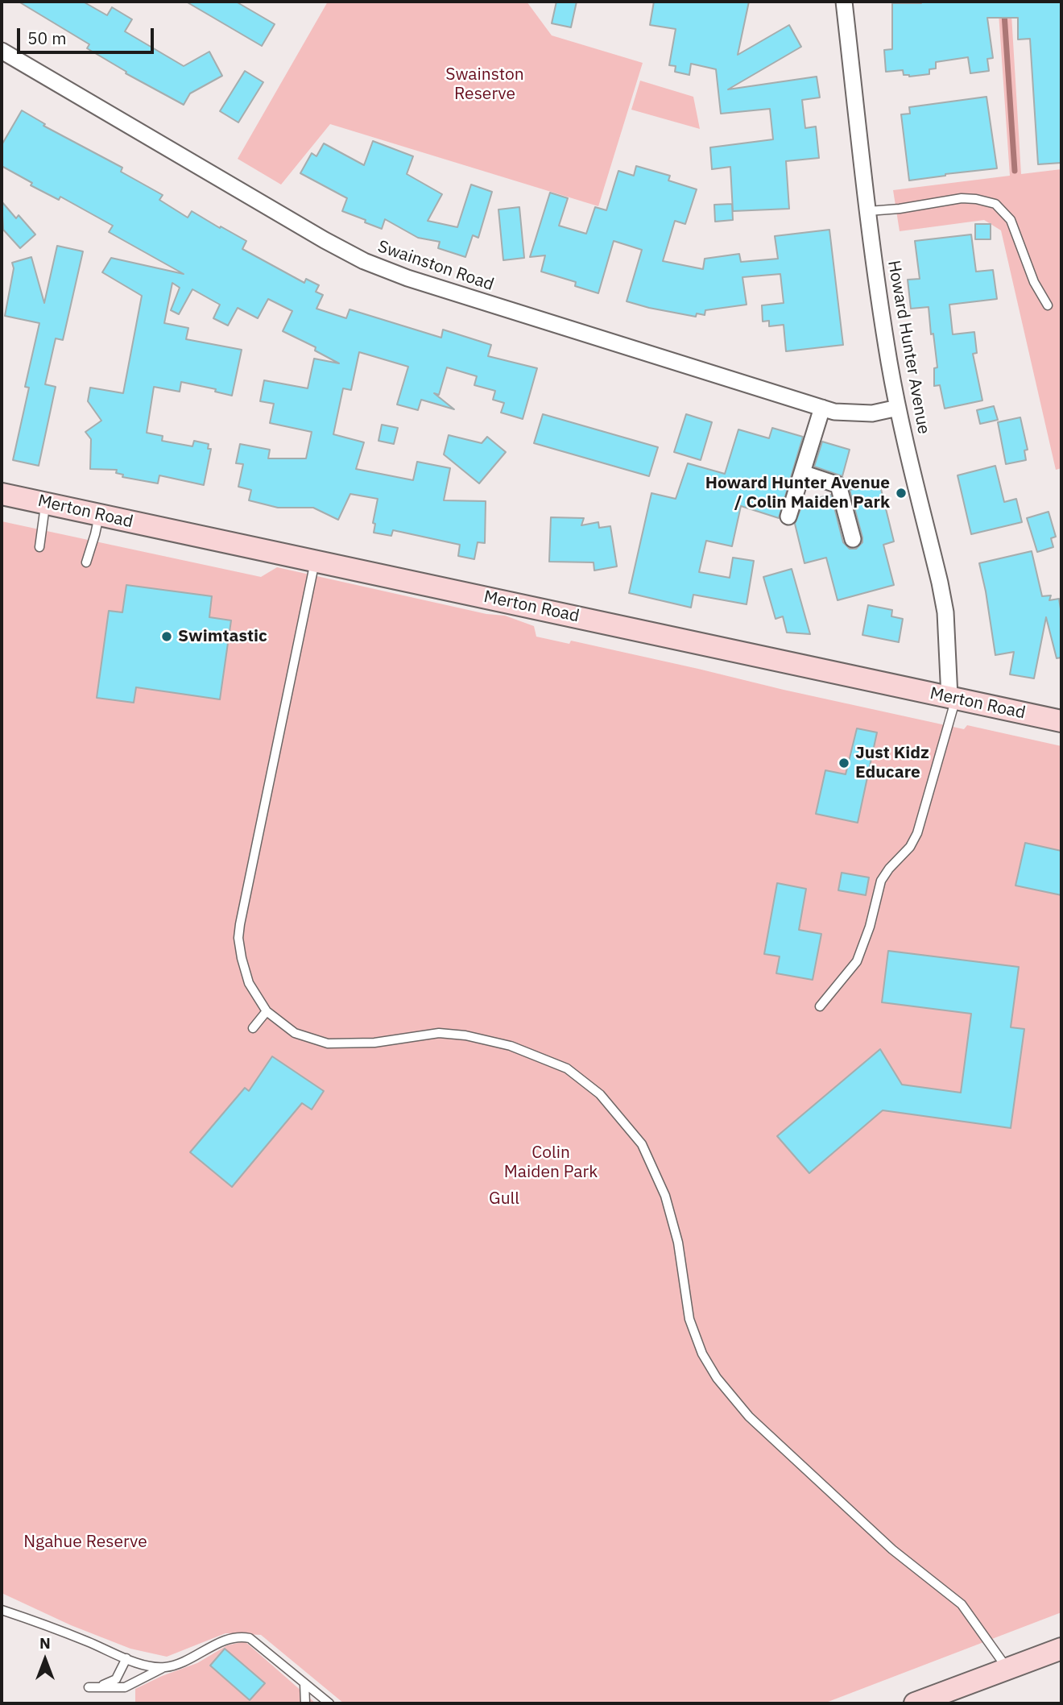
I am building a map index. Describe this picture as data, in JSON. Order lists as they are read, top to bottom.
{
  "streets": {
    "main road": ["Merton Road"],
    "street": ["Swainston Road", "Howard Hunter Avenue"]
  },
  "crossings": [
    ["Swainston Road", "Howard Hunter Avenue"],
    ["Howard Hunter Avenue", "Merton Road"]
  ],
  "parks": [
    "Swainston Reserve",
    "Colin Maiden Park",
    "Gull",
    "Ngahue Reserve"
  ],
  "places": ["Howard Hunter Avenue / Colin Maiden Park", "Swimtastic", "Just Kidz Educare"],
  "scale_bar": "50 m",
  "north": "top"
}
